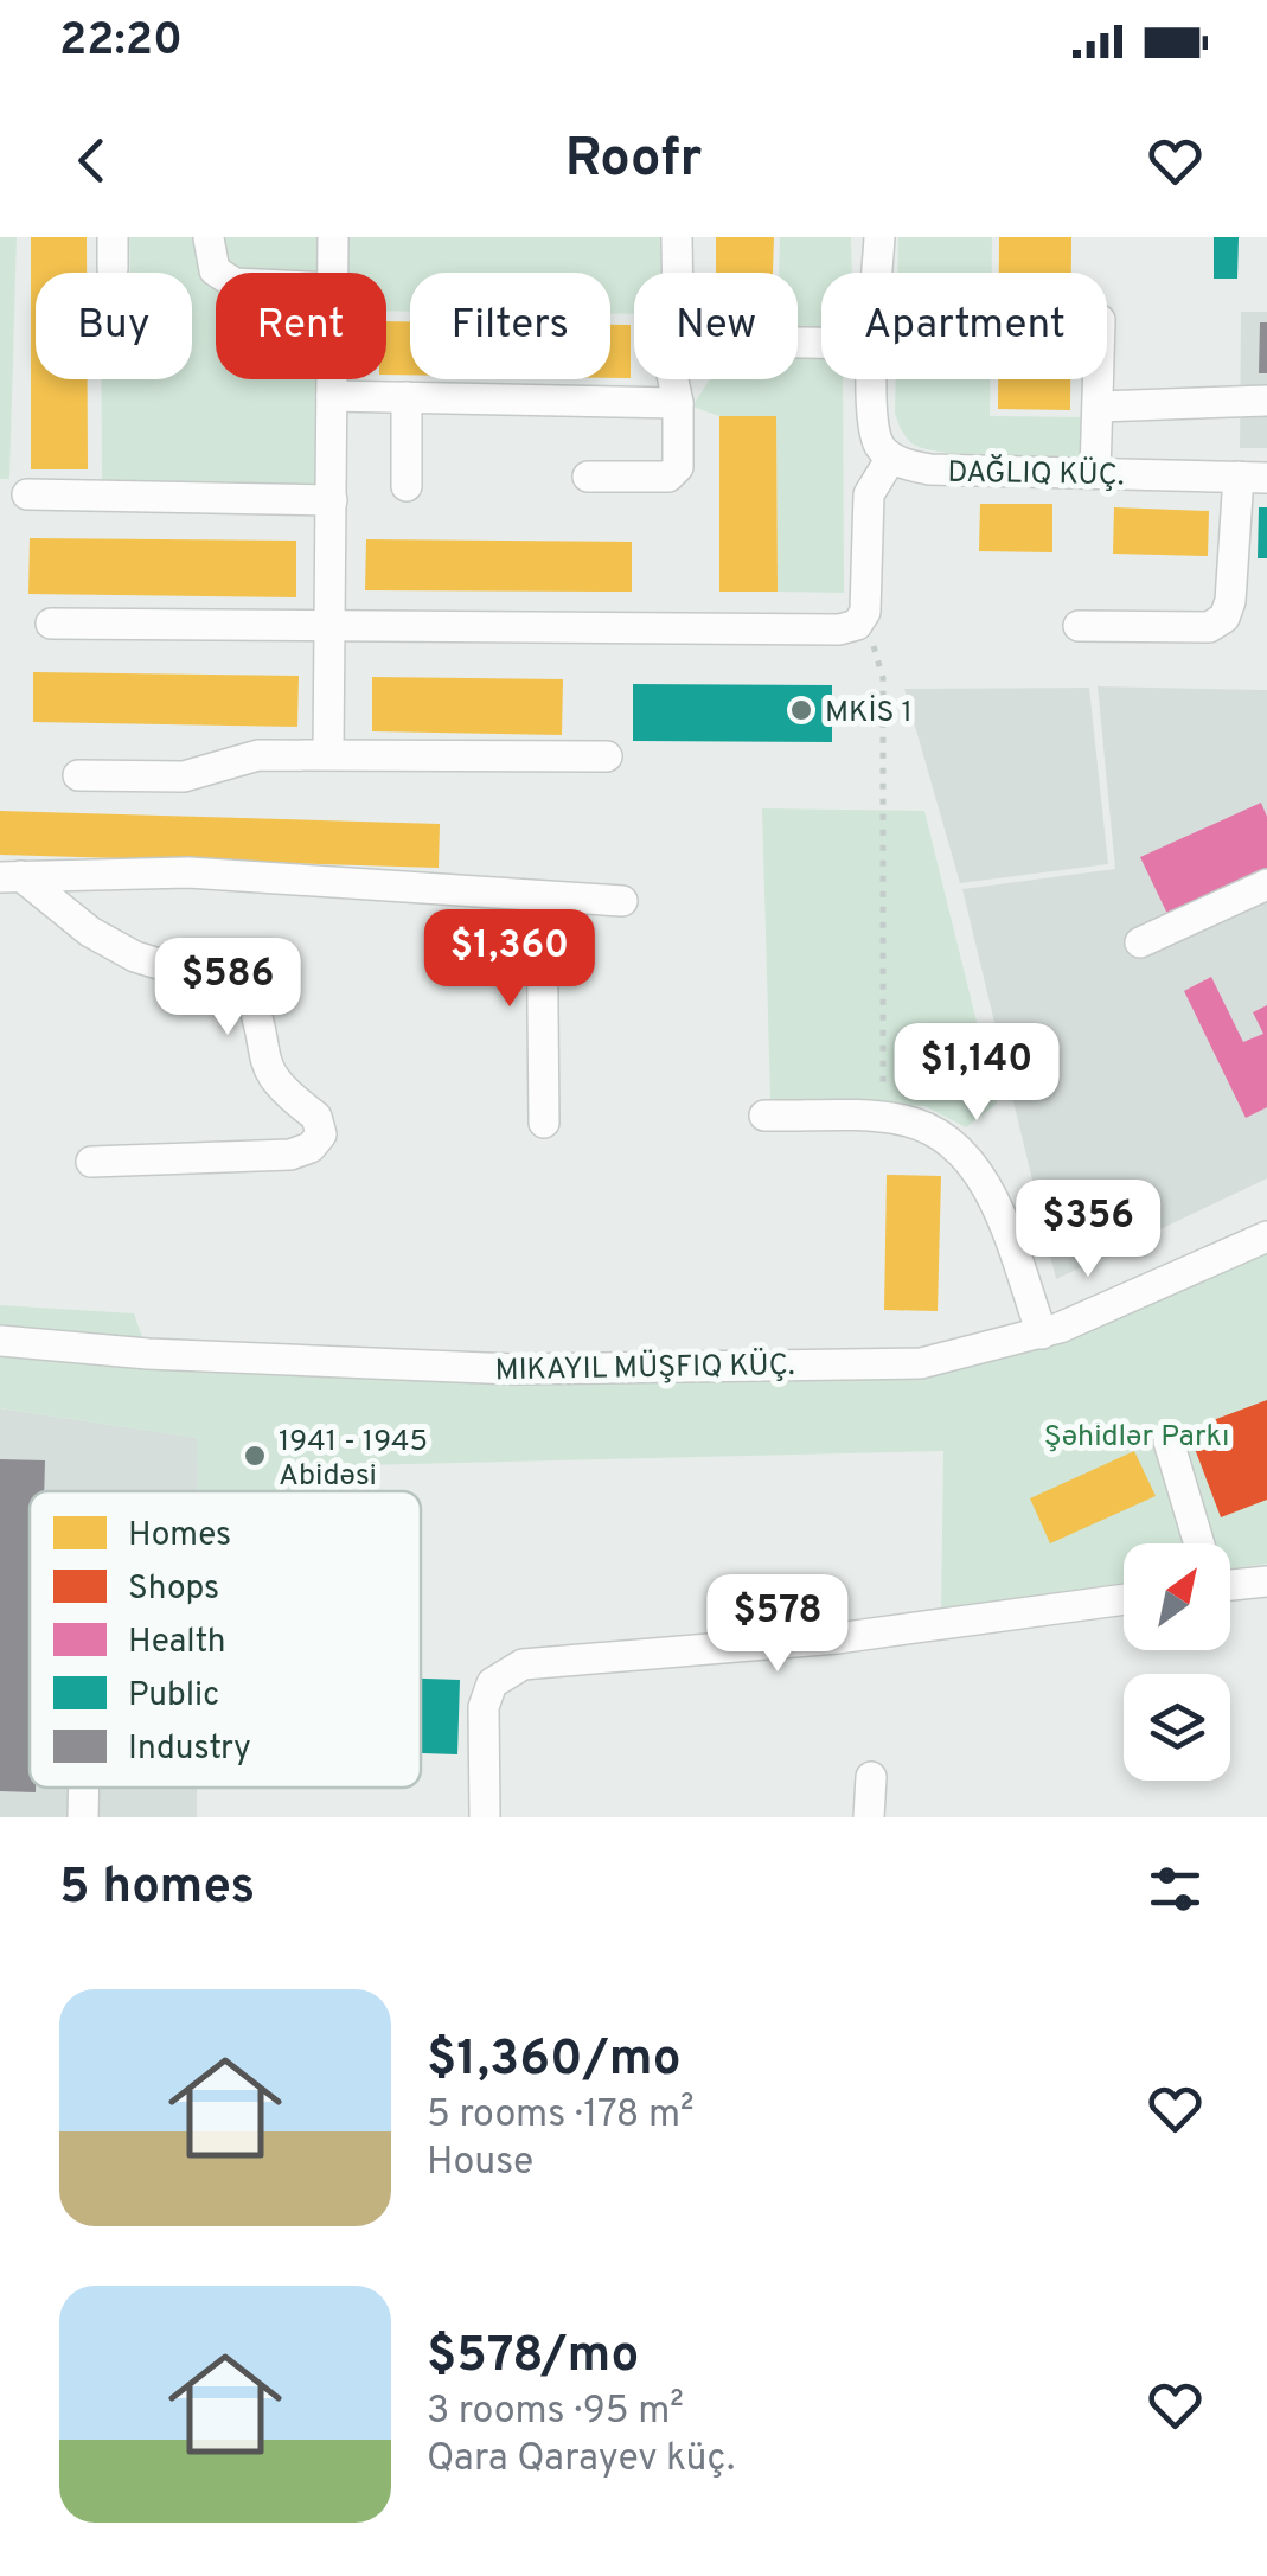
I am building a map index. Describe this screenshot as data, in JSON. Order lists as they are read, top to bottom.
{
  "parks": ["Şəhidlər Parkı"],
  "places": ["MKİS 1", "1941 - 1945 Abidəsi"],
  "legend": [
    "Homes",
    "Shops",
    "Health",
    "Public",
    "Industry"
  ],
  "north": "top right",
  "page": {
    "status": "22:20",
    "header": "Roofr",
    "chip": [
      "Buy",
      "Rent",
      "Filters",
      "New",
      "Apartment"
    ],
    "price": [
      "$1,360",
      "$586",
      "$1,140",
      "$356",
      "$578"
    ],
    "heading": "5 homes",
    "list": [
      {
        "name": "$1,360/mo",
        "note": "5 rooms · 178 m² · House"
      },
      {
        "name": "$578/mo",
        "note": "3 rooms · 95 m² · Qara Qarayev küç."
      }
    ]
  }
}
